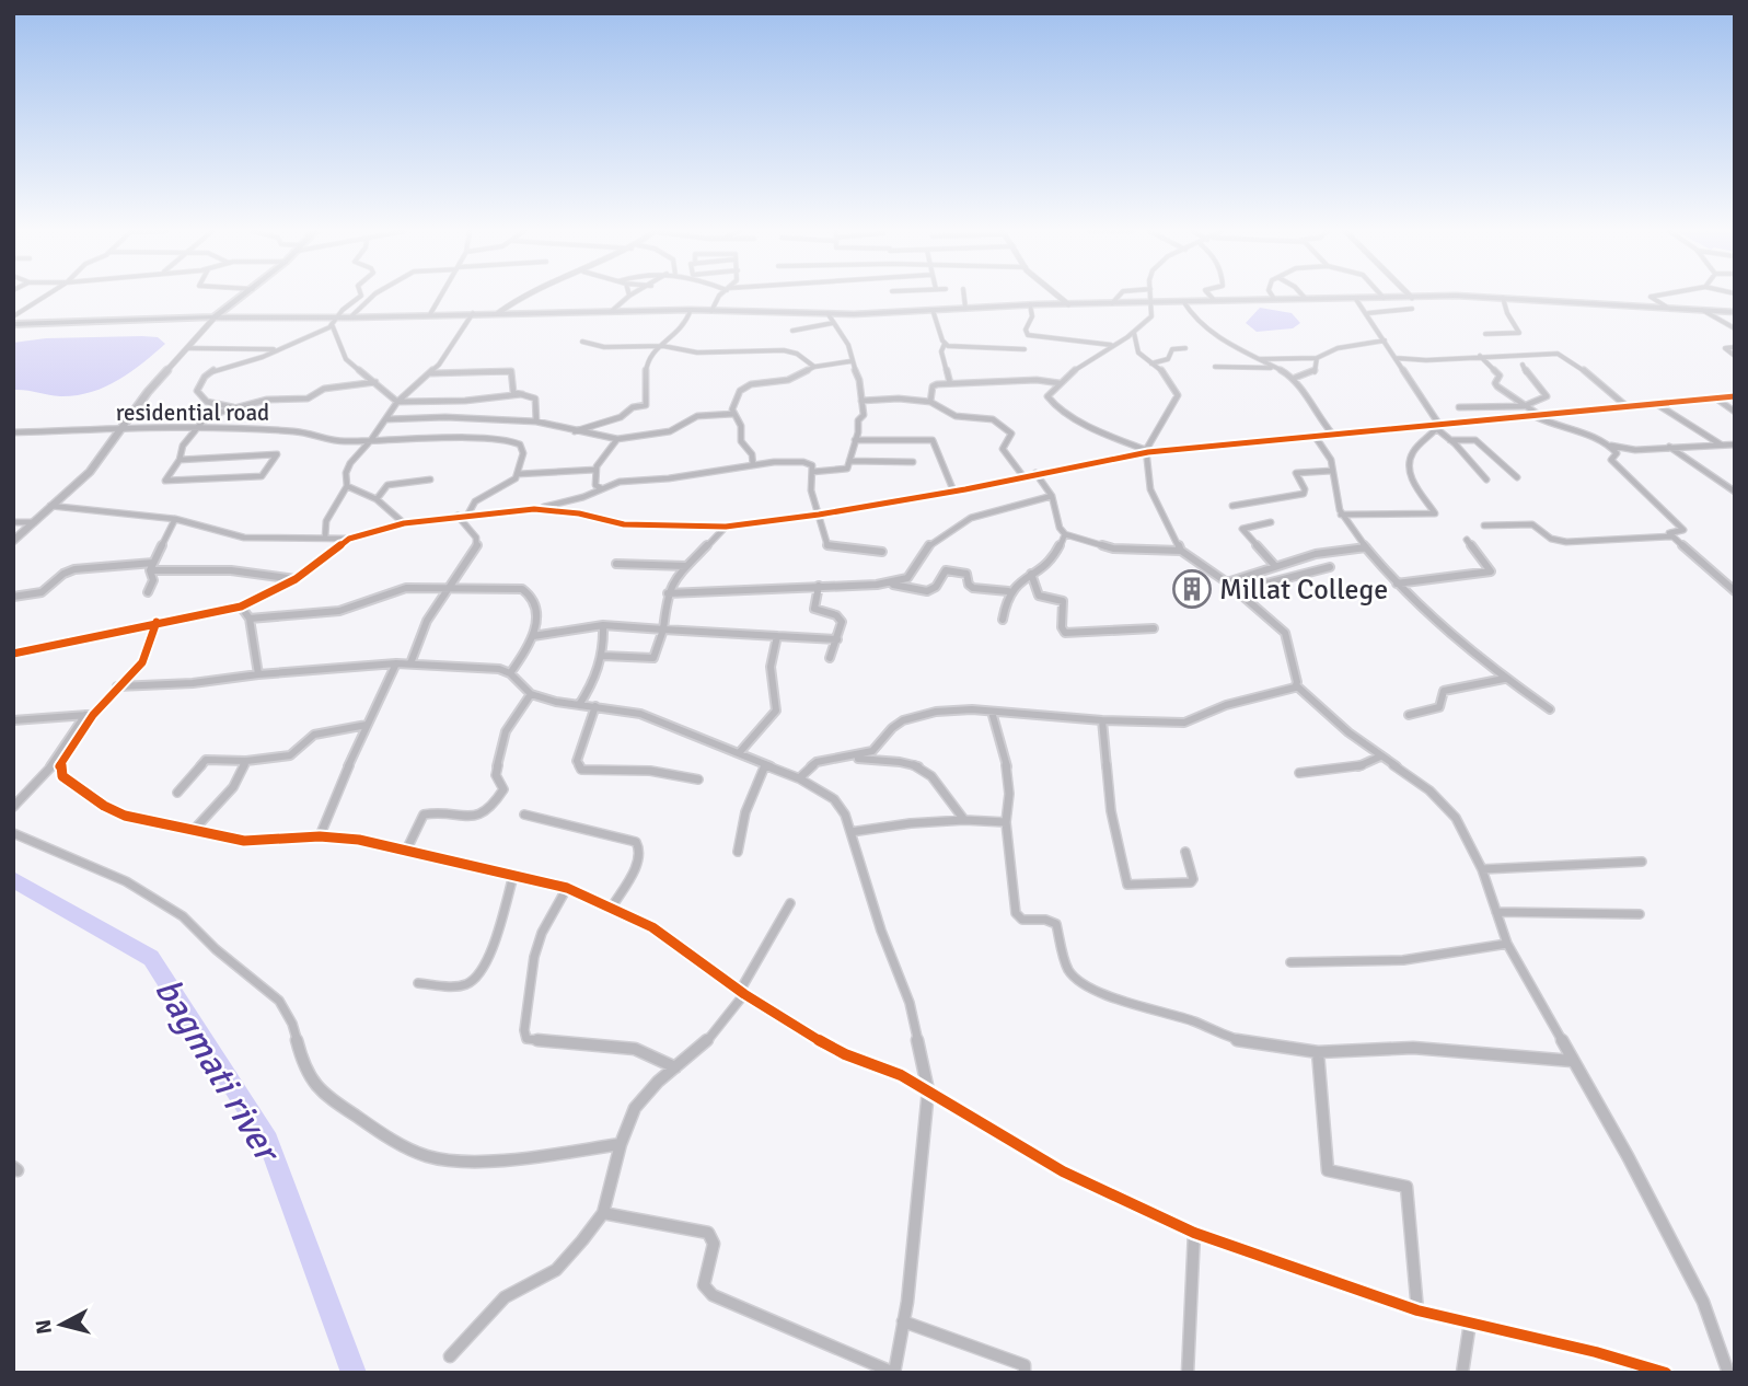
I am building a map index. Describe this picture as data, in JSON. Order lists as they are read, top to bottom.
{
  "streets": {
    "street": ["residential road"]
  },
  "water": ["bagmati river"],
  "places": {
    "building": ["Millat College"]
  },
  "north": "left"
}
